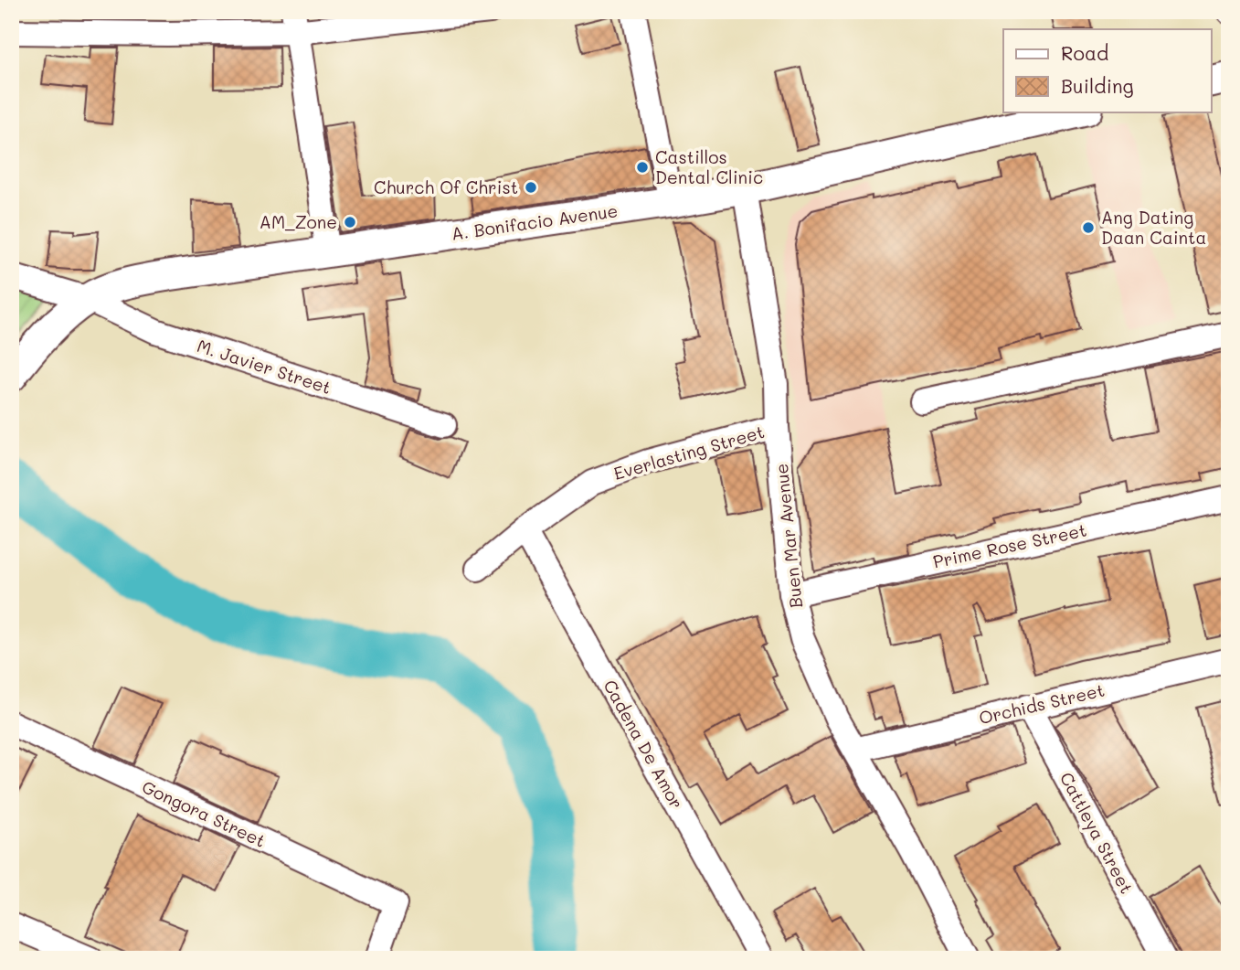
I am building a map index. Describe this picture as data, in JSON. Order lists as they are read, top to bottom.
{
  "streets": {
    "main road": ["A. Bonifacio Avenue"],
    "street": [
      "M. Javier Street",
      "Everlasting Street",
      "Buen Mar Avenue",
      "Prime Rose Street",
      "Orchids Street",
      "Cadena De Amor",
      "Gongora Street",
      "Cattleya Street"
    ]
  },
  "crossings": [
    ["A. Bonifacio Avenue", "M. Javier Street"],
    ["A. Bonifacio Avenue", "Buen Mar Avenue"],
    ["Everlasting Street", "Buen Mar Avenue"],
    ["Everlasting Street", "Cadena De Amor"],
    ["Buen Mar Avenue", "Prime Rose Street"],
    ["Buen Mar Avenue", "Orchids Street"],
    ["Orchids Street", "Cattleya Street"]
  ],
  "places": [
    "Castillos Dental Clinic",
    "Church Of Christ",
    "AM_Zone",
    "Ang Dating Daan Cainta"
  ],
  "legend": ["Road", "Building"]
}
